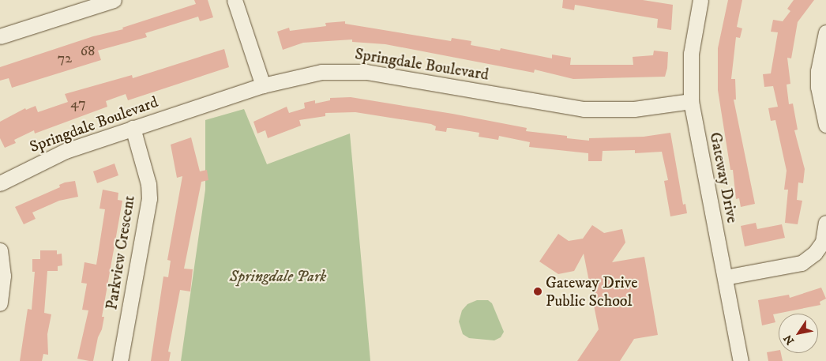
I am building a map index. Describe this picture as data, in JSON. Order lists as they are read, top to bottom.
{
  "streets": {
    "street": ["Springdale Boulevard", "Gateway Drive", "Parkview Crescent"]
  },
  "crossings": [
    ["Springdale Boulevard", "Gateway Drive"],
    ["Springdale Boulevard", "Parkview Crescent"]
  ],
  "parks": ["Springdale Park"],
  "places": ["Gateway Drive Public School"],
  "house_numbers": ["68", "72", "47"],
  "north": "bottom left"
}
